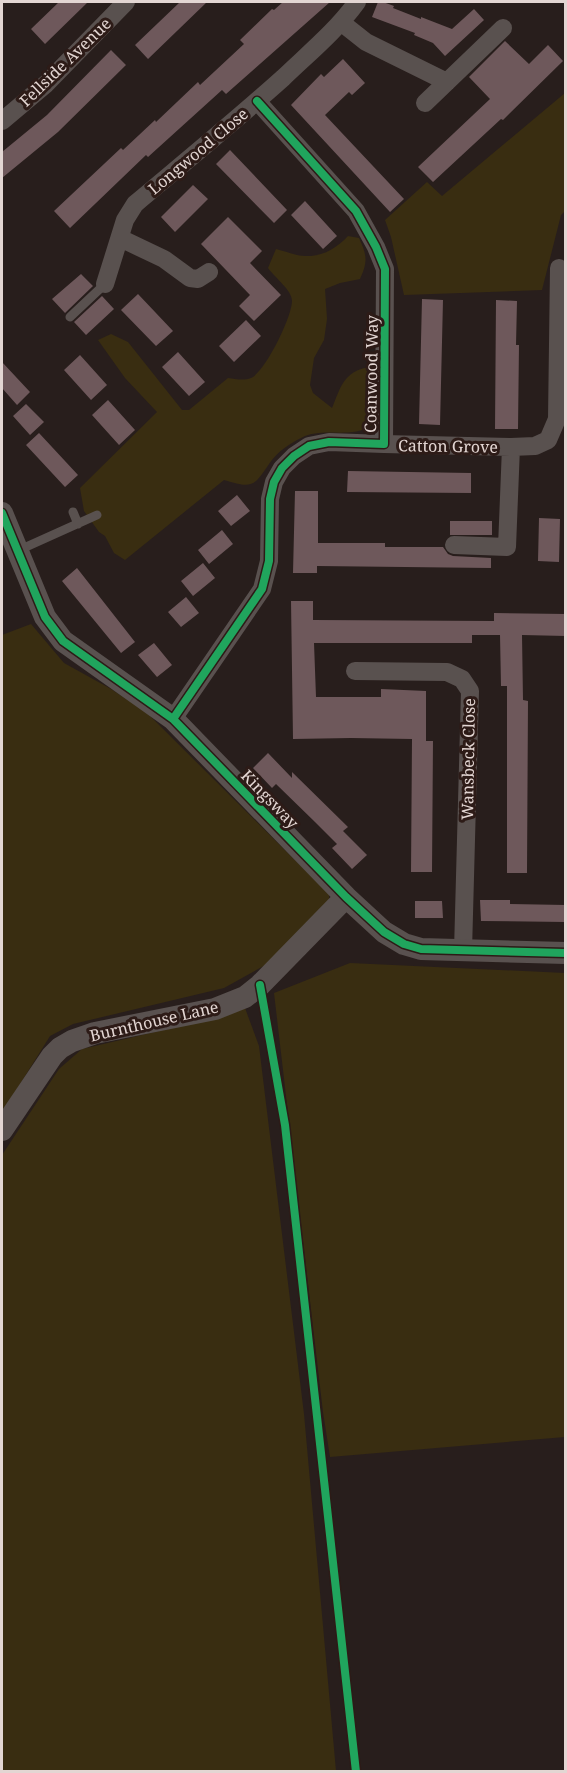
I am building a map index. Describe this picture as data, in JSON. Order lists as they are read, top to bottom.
{
  "streets": {
    "street": [
      "Fellside Avenue",
      "Longwood Close",
      "Coanwood Way",
      "Catton Grove",
      "Wansbeck Close",
      "Kingsway",
      "Burnthouse Lane"
    ]
  },
  "crossings": [
    ["Longwood Close", "Coanwood Way"],
    ["Coanwood Way", "Catton Grove"],
    ["Coanwood Way", "Kingsway"],
    ["Wansbeck Close", "Kingsway"],
    ["Kingsway", "Burnthouse Lane"]
  ]
}
